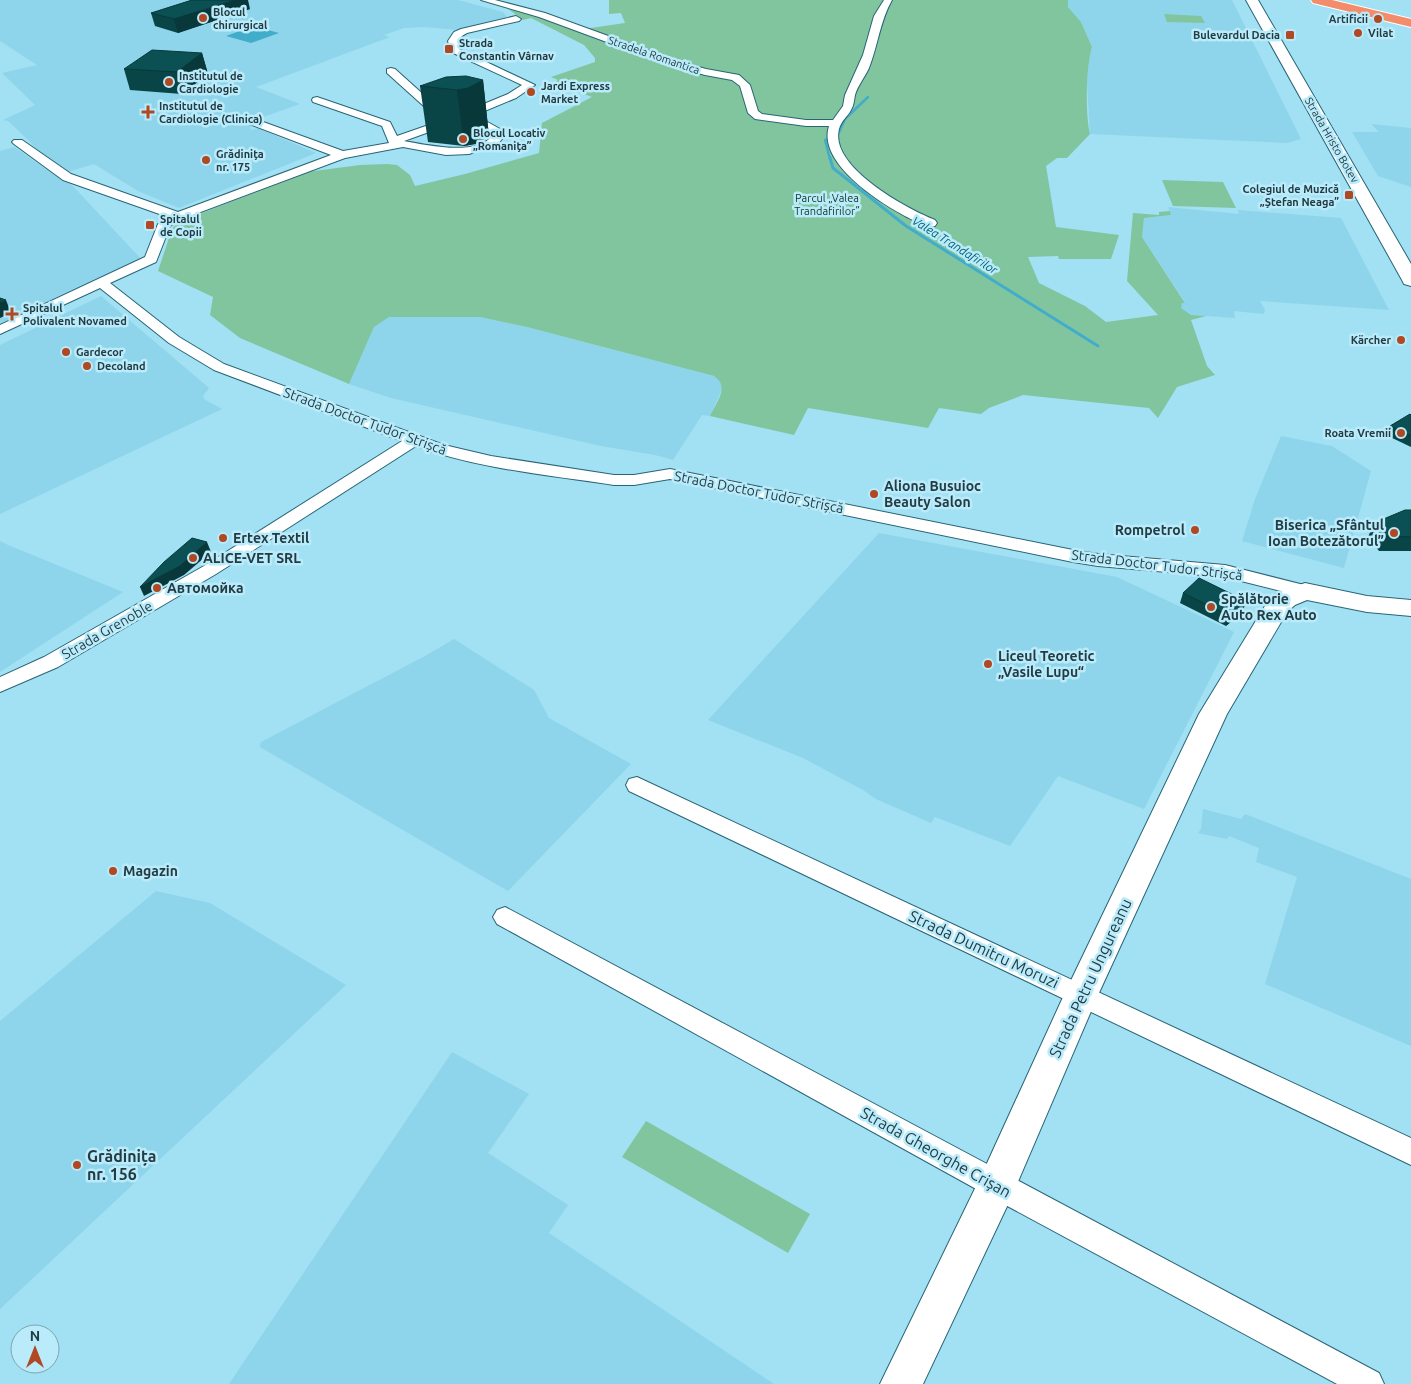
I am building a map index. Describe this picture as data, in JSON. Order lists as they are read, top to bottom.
{
  "streets": {
    "main road": ["Strada Hristo Botev", "Strada Doctor Tudor Strișcă", "Strada Petru Ungureanu"],
    "street": [
      "Stradela Romantica",
      "Strada Grenoble",
      "Strada Dumitru Moruzi",
      "Strada Gheorghe Crișan"
    ]
  },
  "crossings": [
    ["Strada Doctor Tudor Strișcă", "Strada Grenoble"],
    ["Strada Doctor Tudor Strișcă", "Strada Petru Ungureanu"],
    ["Strada Dumitru Moruzi", "Strada Petru Ungureanu"],
    ["Strada Petru Ungureanu", "Strada Gheorghe Crișan"]
  ],
  "water": ["Valea Trandafirilor"],
  "parks": ["Parcul „Valea Trandafirilor”"],
  "places": {
    "other": [
      "Blocul chirurgical",
      "Artificii",
      "Vilat",
      "Institutul de Cardiologie",
      "Jardi Express Market",
      "Blocul Locativ „Romanița”",
      "Grădinița nr. 175",
      "Kärcher",
      "Gardecor",
      "Decoland",
      "Roata Vremii",
      "Aliona Busuioc Beauty Salon",
      "Rompetrol",
      "Biserica „Sfântul Ioan Botezătorul”",
      "Ertex Textil",
      "ALICE-VET SRL",
      "Автомойка",
      "Spălătorie Auto Rex Auto",
      "Liceul Teoretic „Vasile Lupu“",
      "Magazin",
      "Grădinița nr. 156"
    ],
    "transit": [
      "Bulevardul Dacia",
      "Strada Constantin Vârnav",
      "Colegiul de Muzică „Ștefan Neaga”",
      "Spitalul de Copii"
    ],
    "health": ["Institutul de Cardiologie (Clinica)", "Spitalul Polivalent Novamed"]
  },
  "north": "top"
}
